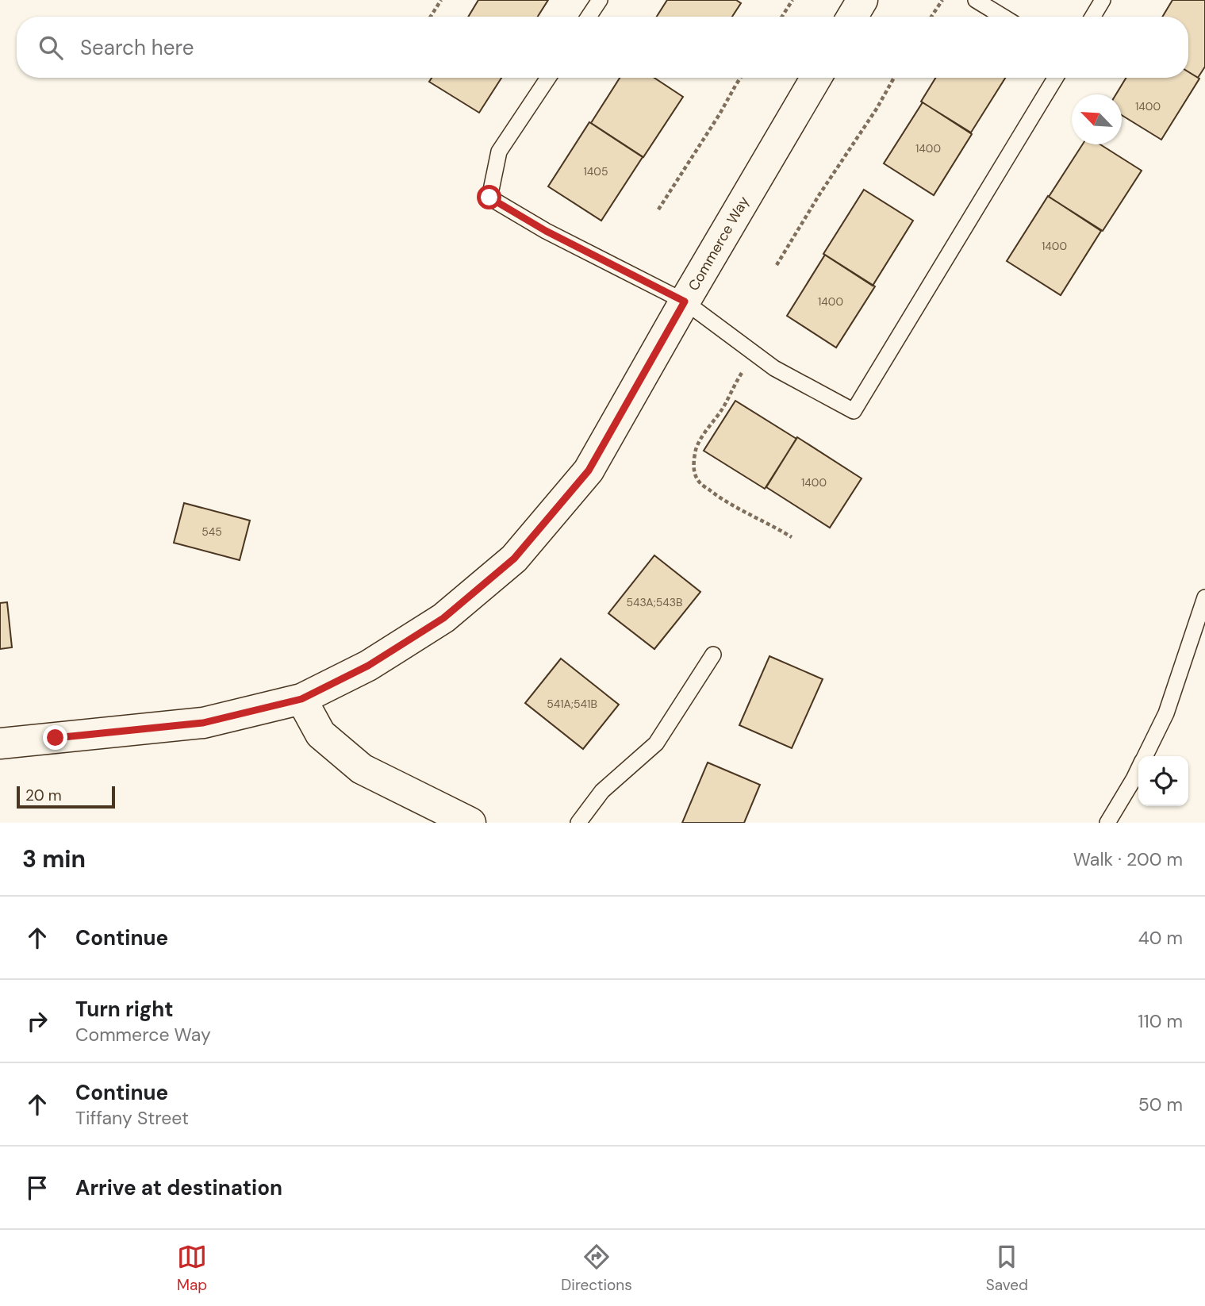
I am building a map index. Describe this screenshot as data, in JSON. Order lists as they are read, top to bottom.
{
  "streets": {
    "street": ["Commerce Way"]
  },
  "house_numbers": [
    "1400",
    "1400",
    "1405",
    "1400",
    "1400",
    "1400",
    "545",
    "543A;543B",
    "541A;541B"
  ],
  "scale_bar": "20 m",
  "north": "top left",
  "page": {
    "search": "Search here",
    "scale": "20 m",
    "heading": ["3 min", "Walk · 200 m"],
    "list": [
      ["Continue", "40 m"],
      ["Turn right", "Commerce Way", "110 m"],
      ["Continue", "Tiffany Street", "50 m"],
      "Arrive at destination"
    ],
    "nav": ["Map", "Directions", "Saved"]
  }
}
